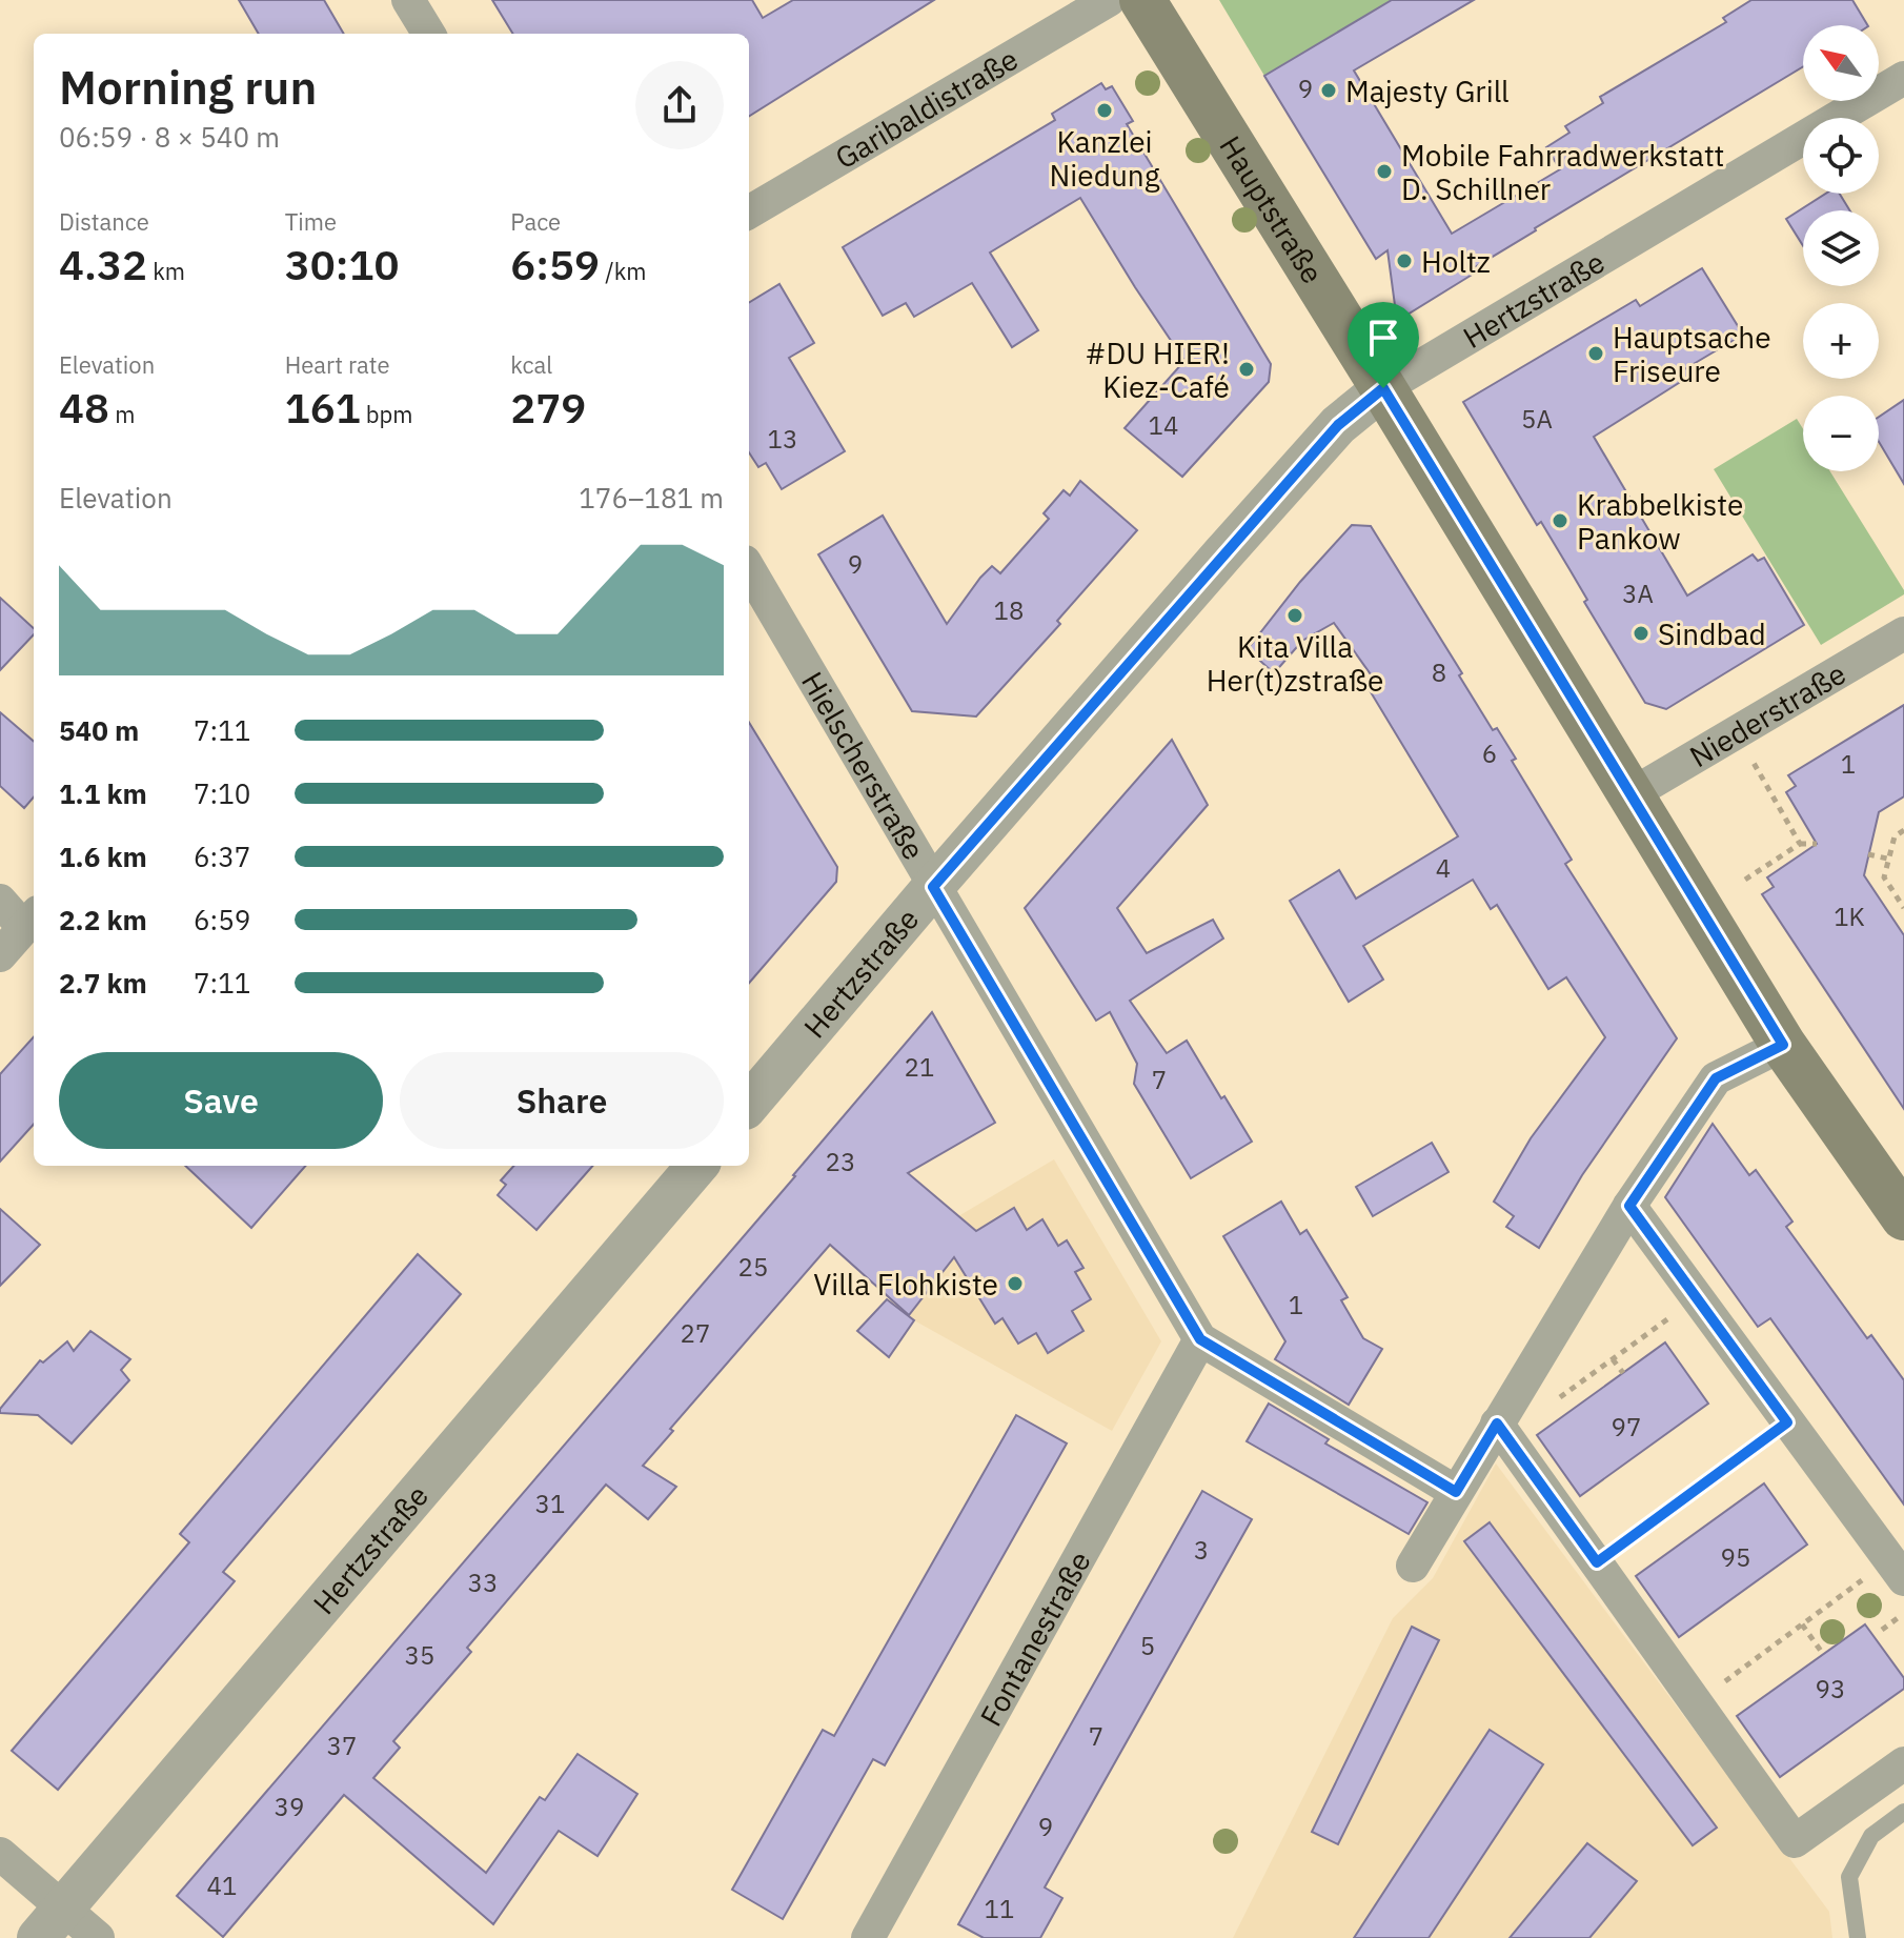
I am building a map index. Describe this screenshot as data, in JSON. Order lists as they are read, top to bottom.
{
  "streets": {
    "main road": ["Hauptstraße"],
    "street": [
      "Garibaldistraße",
      "Hertzstraße",
      "Niederstraße",
      "Hielscherstraße",
      "Fontanestraße"
    ]
  },
  "crossings": [
    ["Hauptstraße", "Hertzstraße"],
    ["Hauptstraße", "Niederstraße"],
    ["Hertzstraße", "Hielscherstraße"],
    ["Hielscherstraße", "Fontanestraße"]
  ],
  "places": [
    "Majesty Grill",
    "Kanzlei Niedung",
    "Mobile Fahrradwerkstatt D. Schillner",
    "Holtz",
    "Hauptsache Friseure",
    "#DU HIER! Kiez-Café",
    "Krabbelkiste Pankow",
    "Kita Villa Her(t)zstraße",
    "Sindbad",
    "Villa Flohkiste"
  ],
  "house_numbers": [
    "9",
    "5A",
    "14",
    "13",
    "9",
    "3A",
    "18",
    "8",
    "6",
    "1",
    "4",
    "1K",
    "21",
    "7",
    "23",
    "25",
    "1",
    "27",
    "97",
    "31",
    "3",
    "95",
    "33",
    "5",
    "35",
    "93",
    "7",
    "37",
    "39",
    "9",
    "41",
    "11"
  ],
  "north": "top left",
  "page": {
    "map_buttons": ["+", "−"],
    "heading": ["Morning run", "06:59 · 8 × 540 m"],
    "stats": [
      ["Distance", "4.32 km"],
      ["Time", "30:10"],
      ["Pace", "6:59 /km"],
      ["Elevation", "48 m"],
      ["Heart rate", "161 bpm"],
      ["kcal", "279"]
    ],
    "chart": ["Elevation", "176–181 m"],
    "list": [
      {
        "name": "540 m",
        "note": "7:11"
      },
      {
        "name": "1.1 km",
        "note": "7:10"
      },
      {
        "name": "1.6 km",
        "note": "6:37"
      },
      {
        "name": "2.2 km",
        "note": "6:59"
      },
      {
        "name": "2.7 km",
        "note": "7:11"
      }
    ],
    "buttons": ["Save", "Share"]
  }
}
